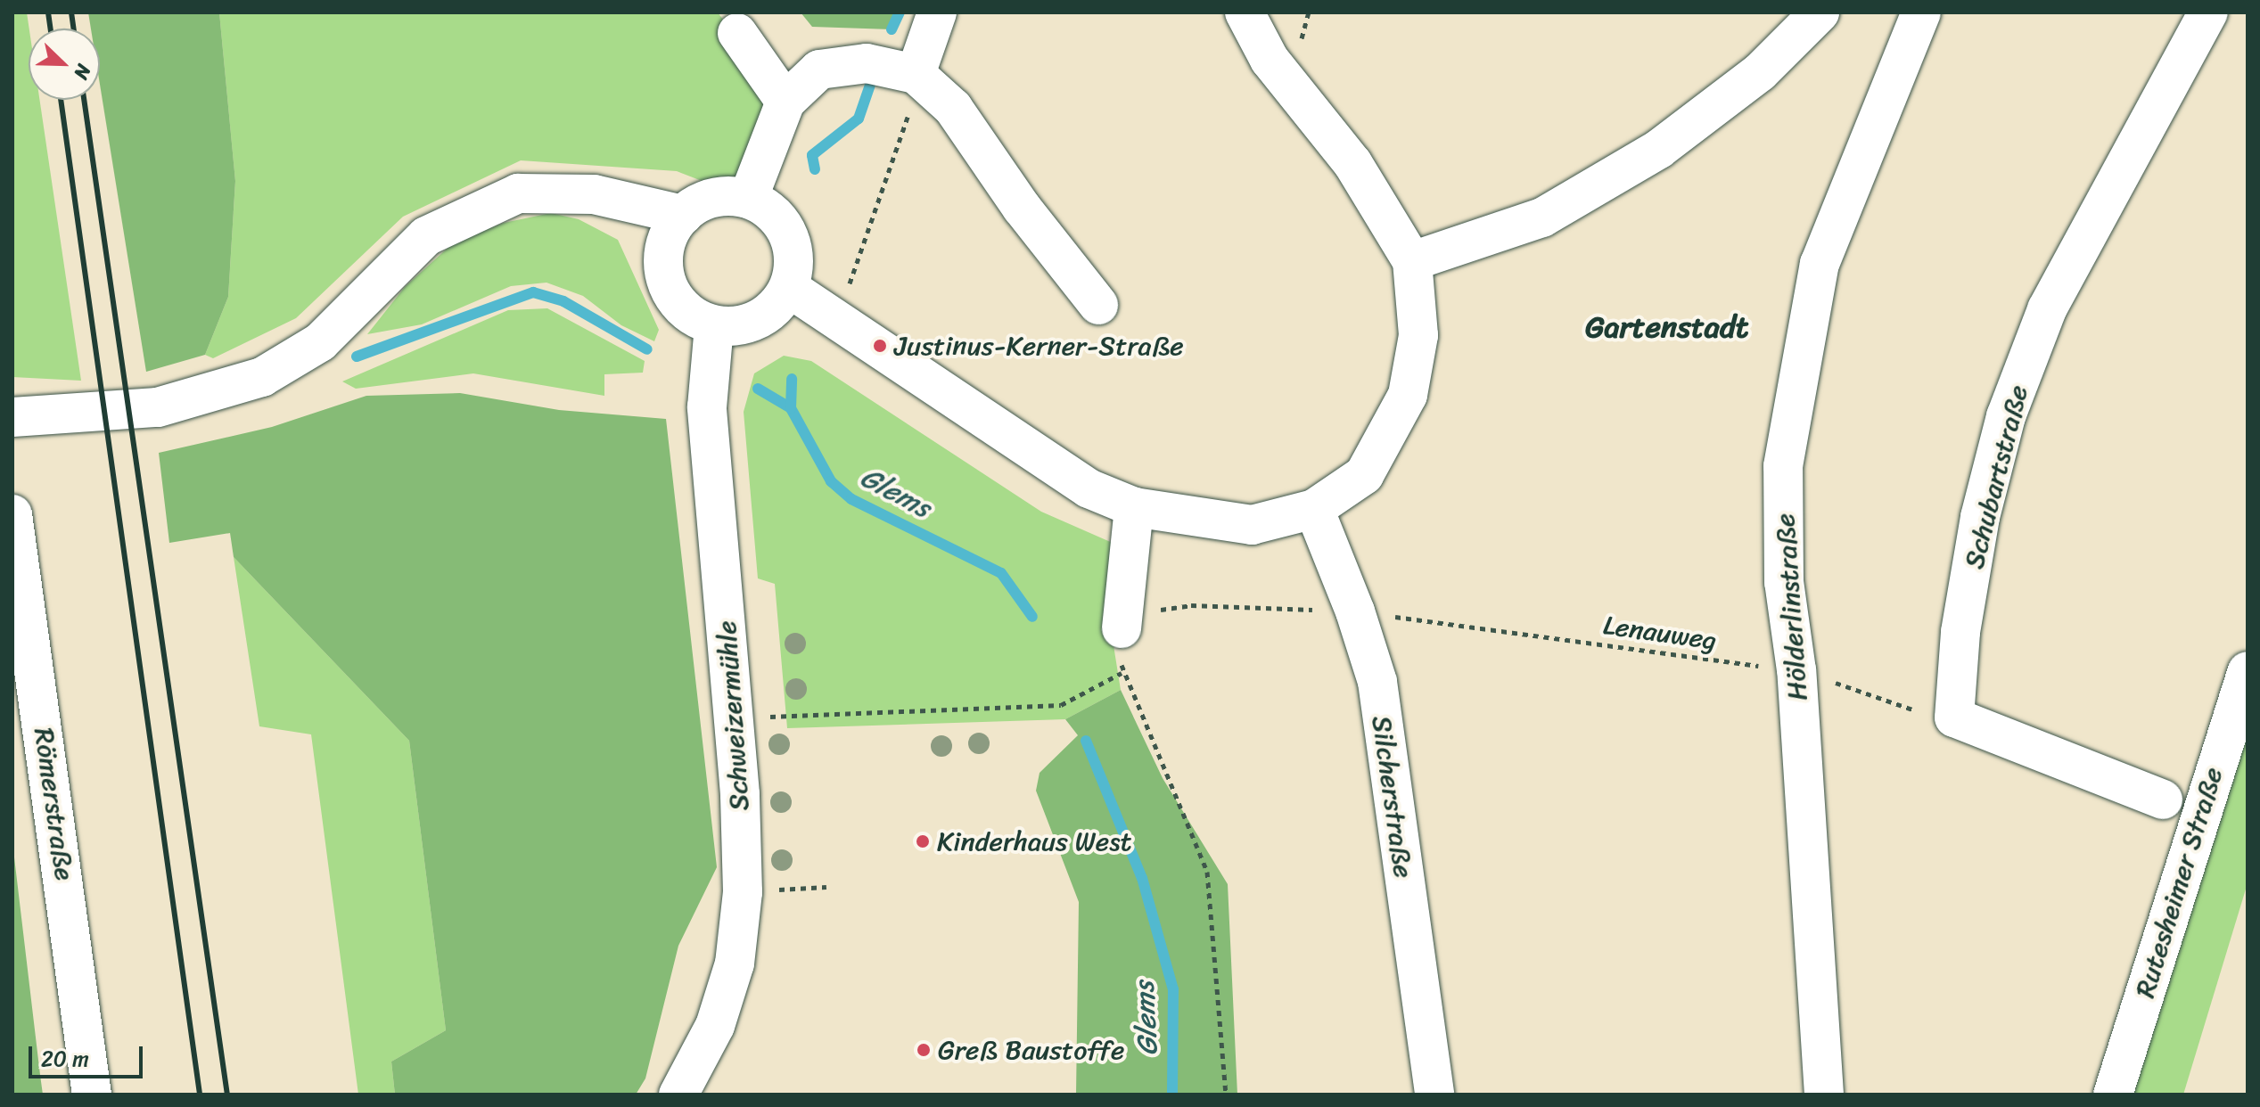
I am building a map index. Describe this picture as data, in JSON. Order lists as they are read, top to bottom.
{
  "streets": {
    "street": [
      "Schubartstraße",
      "Hölderlinstraße",
      "Schweizermühle",
      "Silcherstraße",
      "Römerstraße",
      "Rutesheimer Straße"
    ],
    "path": ["Lenauweg"]
  },
  "crossings": [
    ["Schubartstraße", "Lenauweg"],
    ["Hölderlinstraße", "Lenauweg"],
    ["Lenauweg", "Silcherstraße"]
  ],
  "districts": ["Gartenstadt"],
  "water": ["Glems"],
  "places": ["Justinus-Kerner-Straße", "Kinderhaus West", "Greß Baustoffe"],
  "scale_bar": "20 m",
  "north": "bottom right"
}
